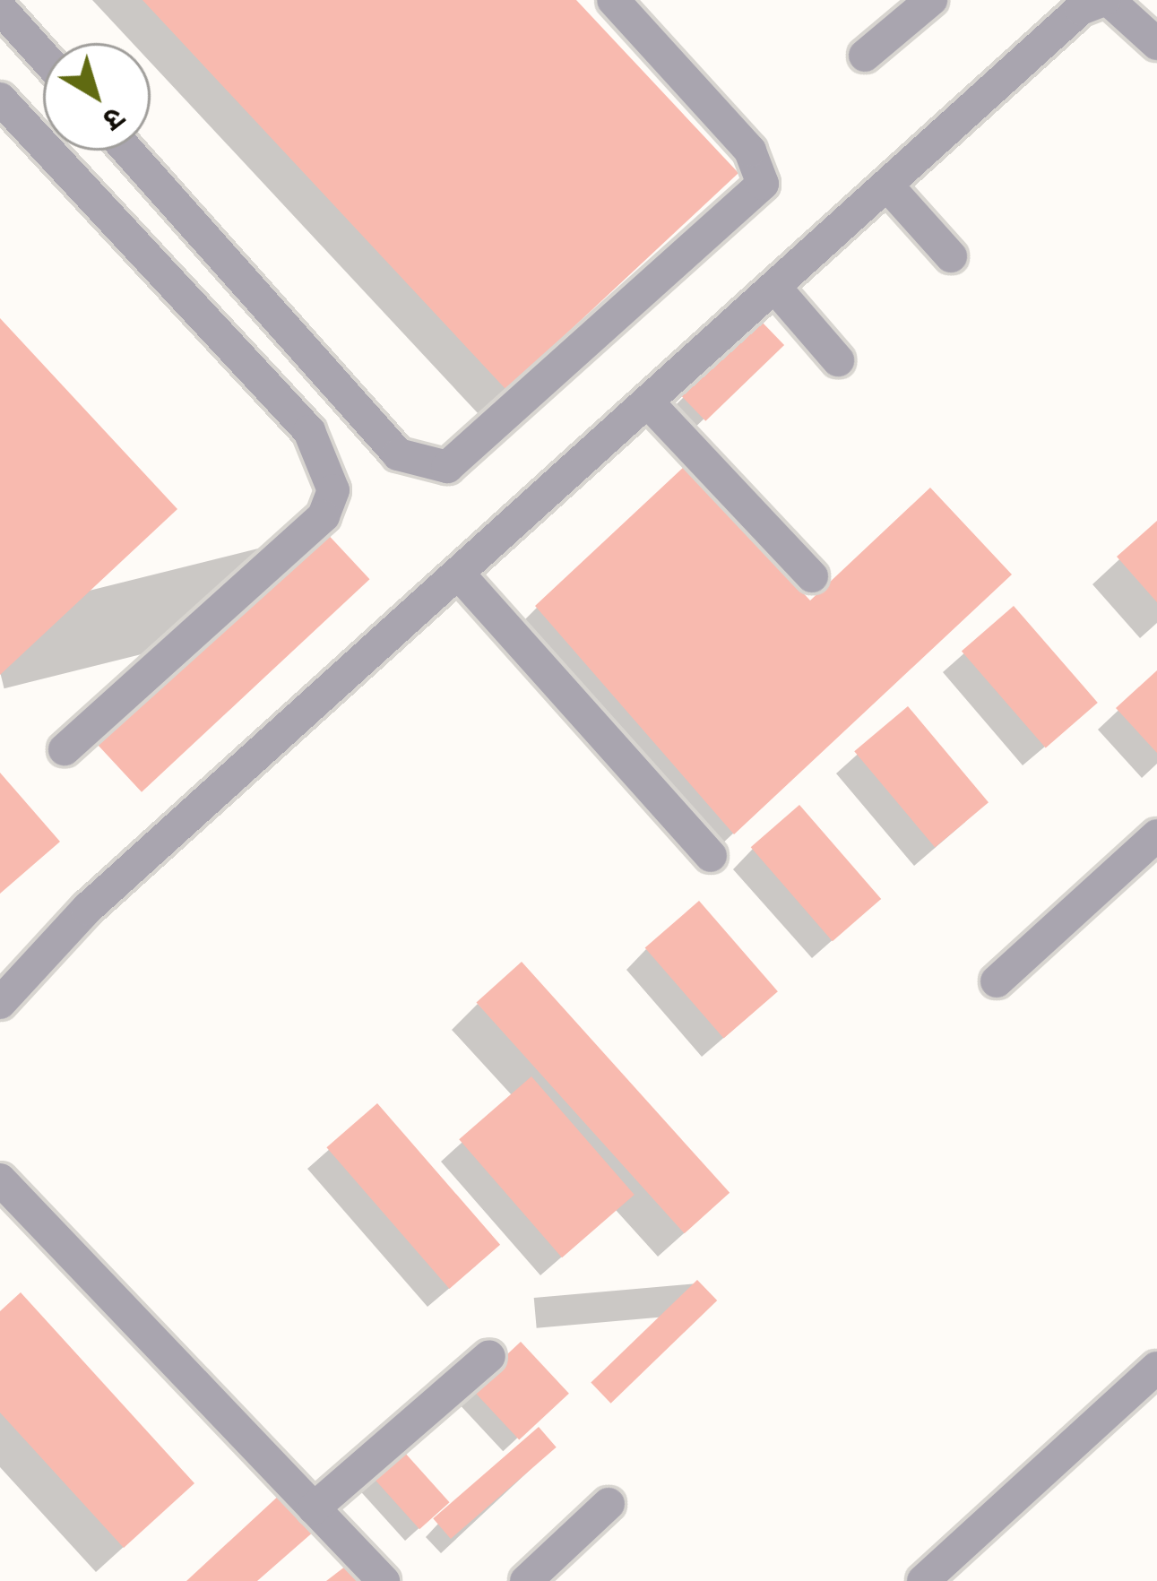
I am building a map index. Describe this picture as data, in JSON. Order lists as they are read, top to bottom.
{
  "north": "bottom right"
}
